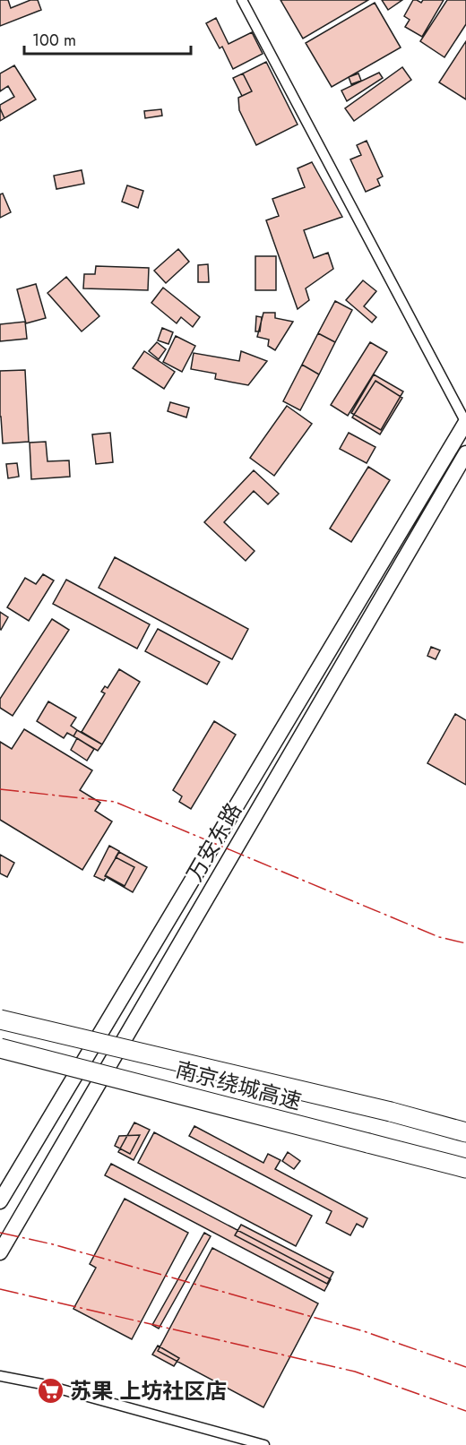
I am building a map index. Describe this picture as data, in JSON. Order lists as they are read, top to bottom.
{
  "streets": {
    "highway": ["南京绕城高速"],
    "main road": ["万安东路"]
  },
  "places": {
    "supermarket": ["苏果 上坊社区店"]
  },
  "scale_bar": "100 m"
}
